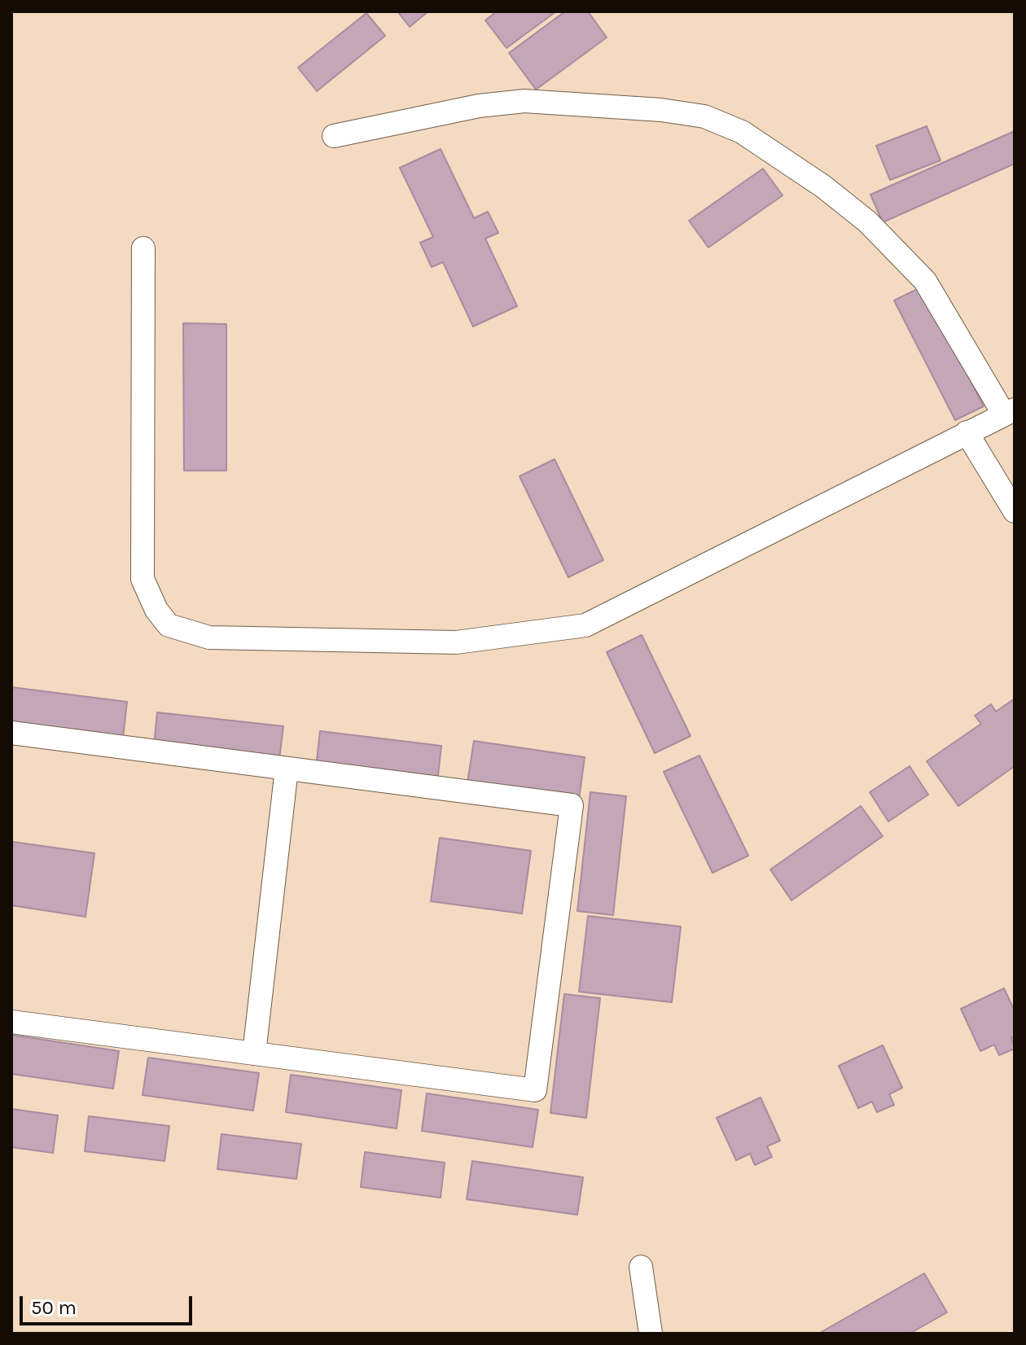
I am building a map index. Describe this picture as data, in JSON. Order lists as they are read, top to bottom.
{
  "scale_bar": "50 m"
}
